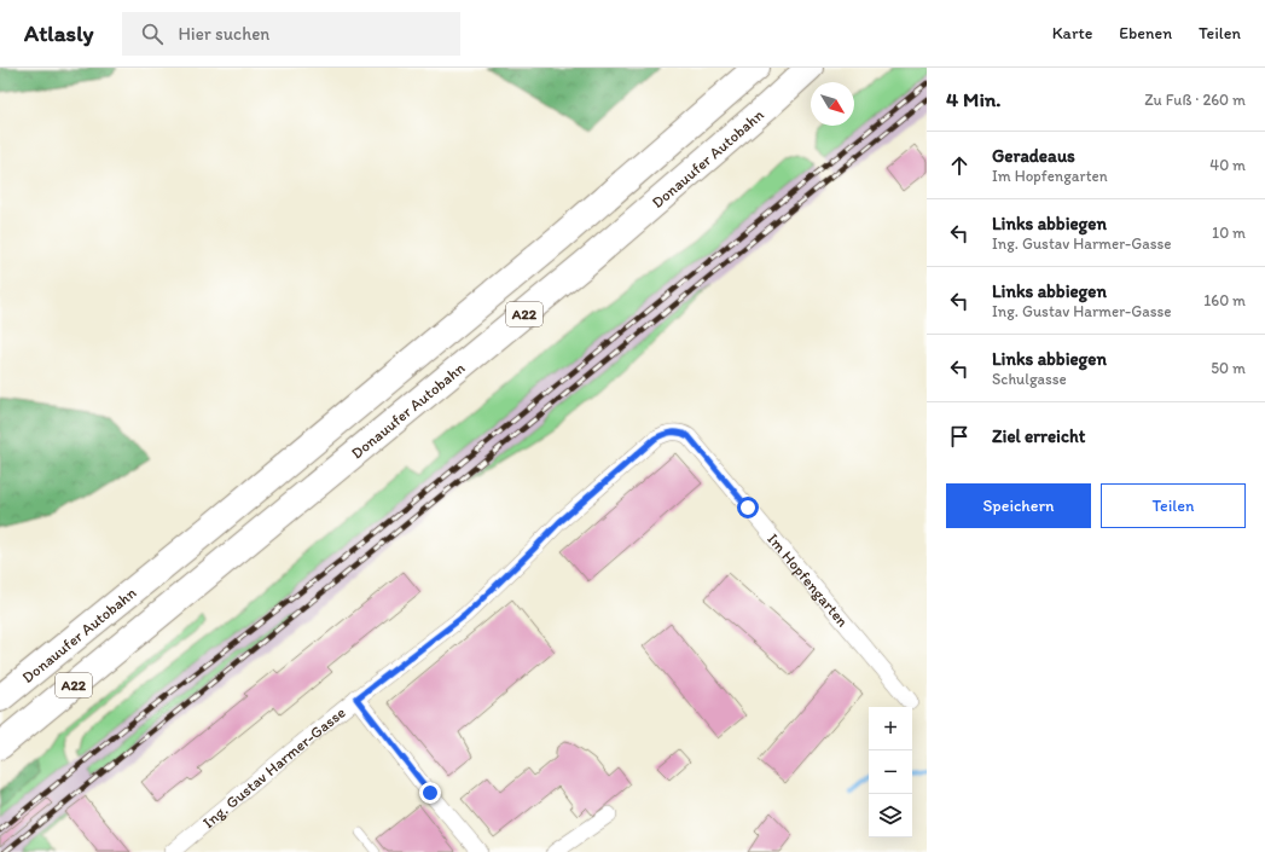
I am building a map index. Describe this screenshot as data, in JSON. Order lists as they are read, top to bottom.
{
  "streets": {
    "highway": ["Donauufer Autobahn", "A22"],
    "street": ["Im Hopfengarten", "Ing. Gustav Harmer-Gasse"]
  },
  "crossings": [
    ["Im Hopfengarten", "Ing. Gustav Harmer-Gasse"]
  ],
  "north": "bottom right",
  "page": {
    "header": "Atlasly",
    "search": "Hier suchen",
    "nav": ["Karte", "Ebenen", "Teilen"],
    "heading": ["4 Min.", "Zu Fuß · 260 m"],
    "list": [
      ["Geradeaus", "Im Hopfengarten", "40 m"],
      ["Links abbiegen", "Ing. Gustav Harmer-Gasse", "10 m"],
      ["Links abbiegen", "Ing. Gustav Harmer-Gasse", "160 m"],
      ["Links abbiegen", "Schulgasse", "50 m"],
      "Ziel erreicht"
    ],
    "buttons": ["Speichern", "Teilen"],
    "map_buttons": ["+", "−"]
  }
}
